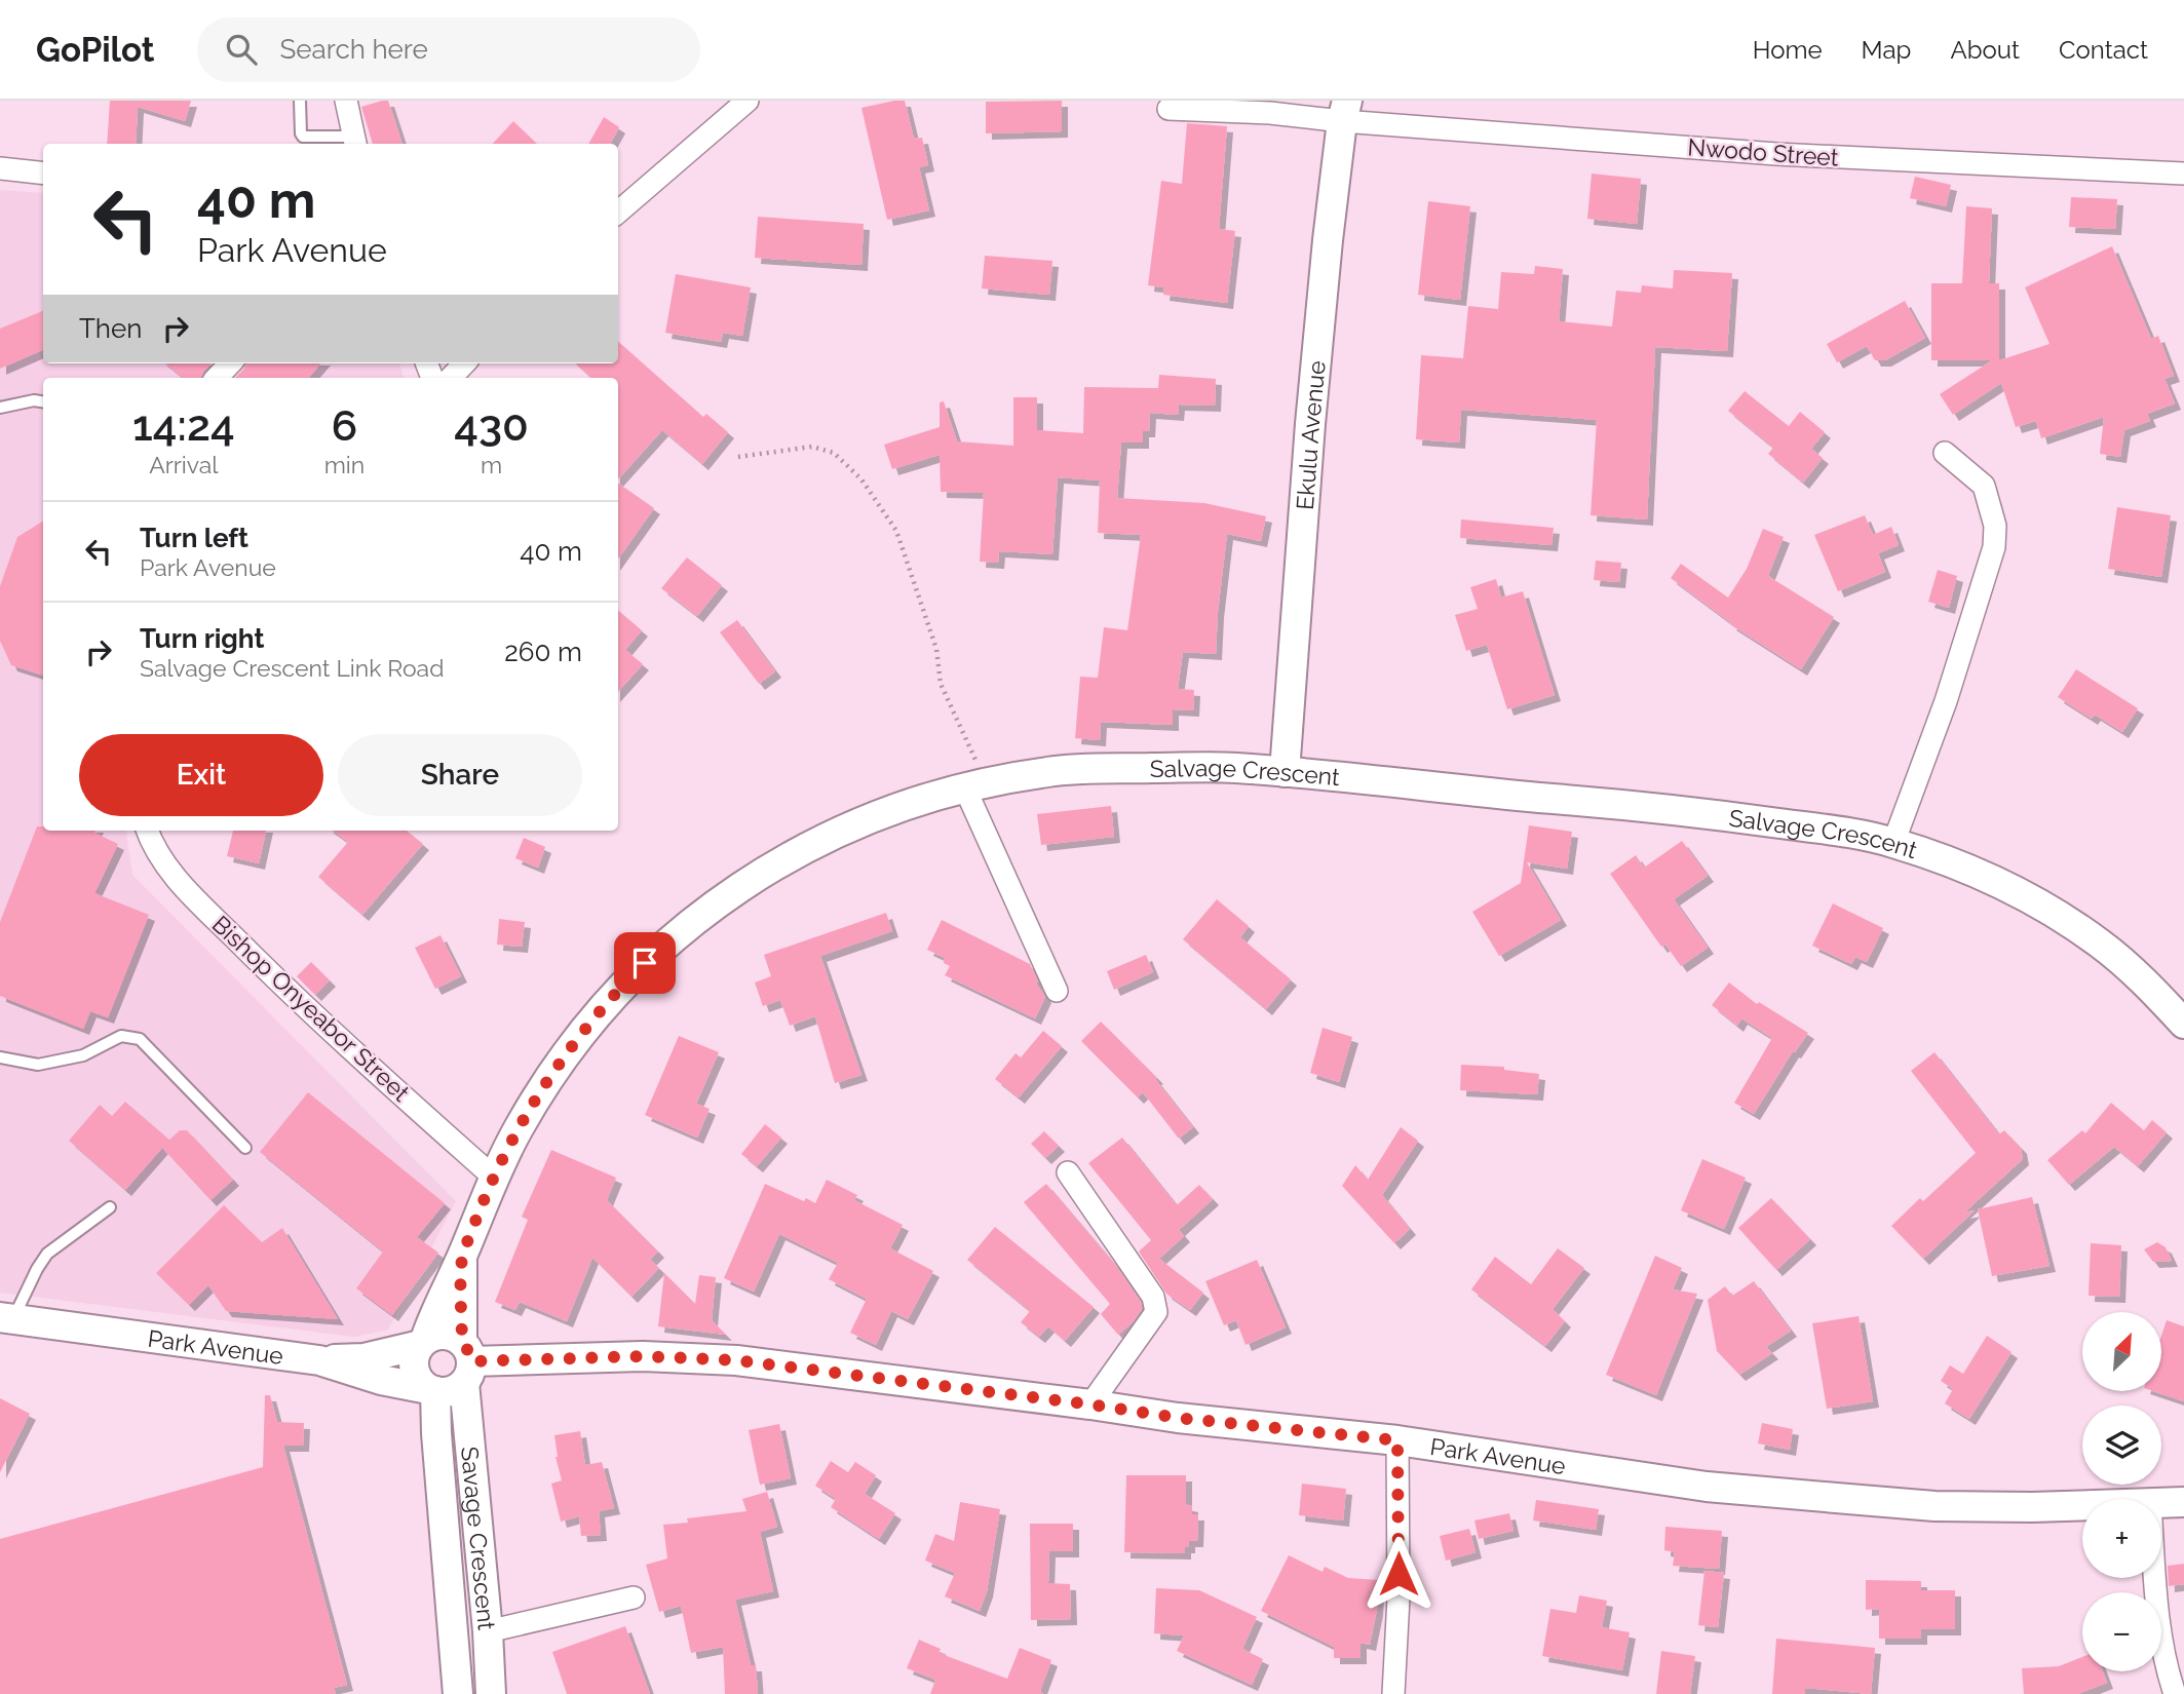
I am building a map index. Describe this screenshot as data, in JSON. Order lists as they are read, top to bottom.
{
  "streets": {
    "main road": [
      "Ekulu Avenue",
      "Salvage Crescent",
      "Park Avenue",
      "Savage Crescent"
    ],
    "street": ["Nwodo Street", "Bishop Onyeabor Street"]
  },
  "crossings": [
    ["Nwodo Street", "Ekulu Avenue"],
    ["Ekulu Avenue", "Salvage Crescent"],
    ["Salvage Crescent", "Bishop Onyeabor Street"],
    ["Salvage Crescent", "Savage Crescent"],
    ["Park Avenue", "Savage Crescent"]
  ],
  "north": "top right",
  "page": {
    "header": "GoPilot",
    "search": "Search here",
    "nav": [
      "Home",
      "Map",
      "About",
      "Contact"
    ],
    "turn": ["40 m", "Park Avenue"],
    "then": "Then",
    "eta": [
      "14:24",
      "Arrival",
      "6",
      "min",
      "430",
      "m"
    ],
    "list": [
      {
        "name": "Turn left",
        "note": "Park Avenue",
        "value": "40 m"
      },
      {
        "name": "Turn right",
        "note": "Salvage Crescent Link Road",
        "value": "260 m"
      }
    ],
    "buttons": ["Exit", "Share"],
    "map_buttons": ["+", "−"]
  }
}
